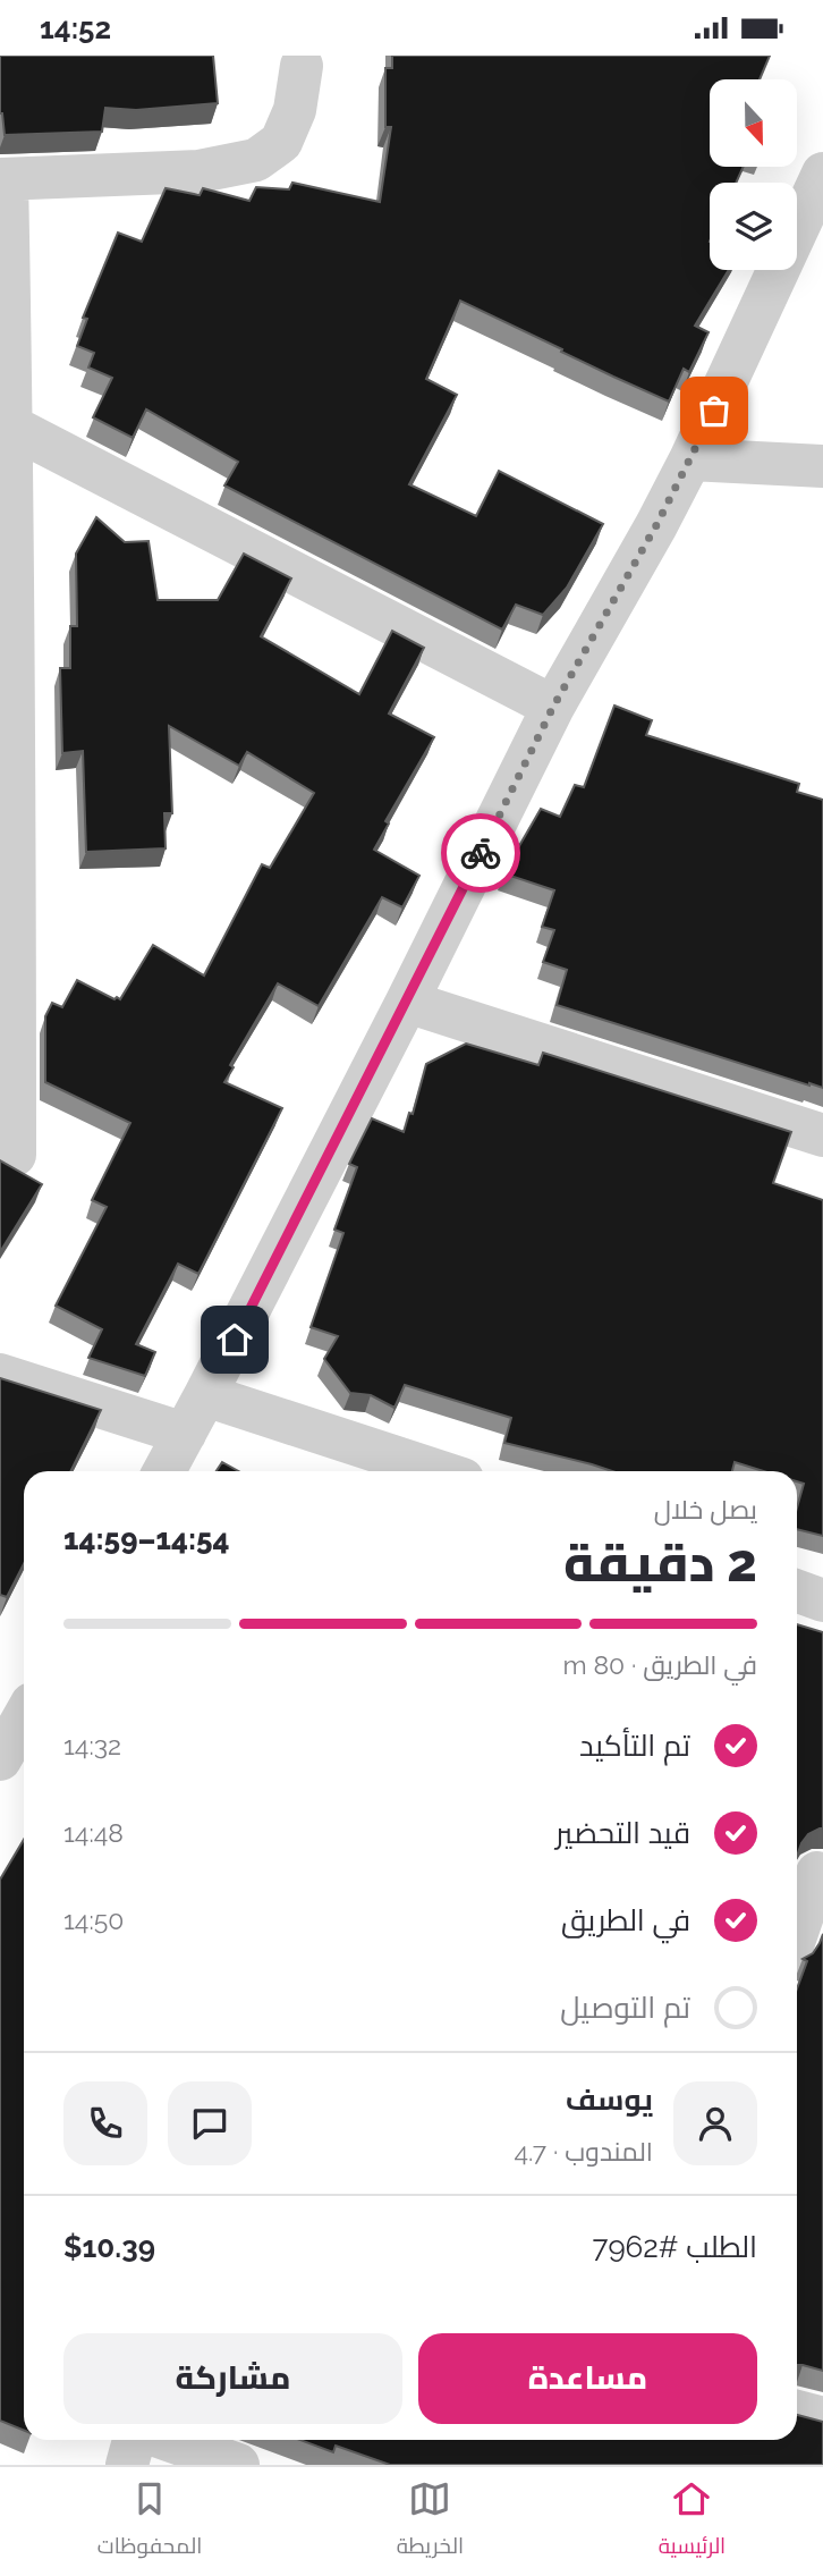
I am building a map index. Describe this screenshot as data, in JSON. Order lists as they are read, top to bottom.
{
  "north": "bottom",
  "page": {
    "status": "14:52",
    "heading": ["2 دقيقة", "يصل خلال", "14:54–14:59"],
    "panel": [
      "يوسف",
      "المندوب · 4.7",
      "الطلب #7962",
      "$10.39"
    ],
    "bar": "في الطريق · 80 m",
    "list": [
      ["تم التأكيد", "14:32"],
      ["قيد التحضير", "14:48"],
      ["في الطريق", "14:50"],
      "تم التوصيل"
    ],
    "buttons": ["مساعدة", "مشاركة"],
    "tabs": ["الرئيسية", "الخريطة", "المحفوظات"]
  }
}
